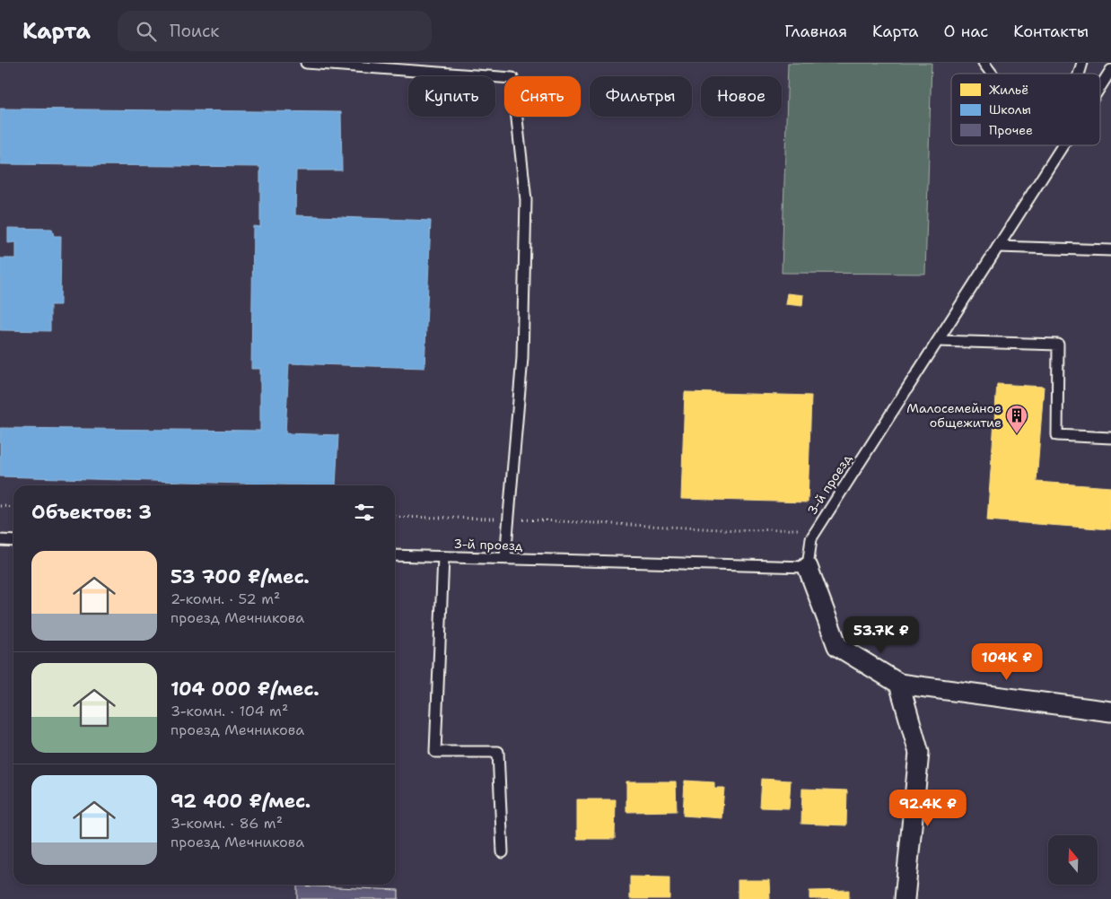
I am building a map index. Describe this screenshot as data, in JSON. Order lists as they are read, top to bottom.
{
  "streets": {
    "lane": ["3-й проезд"]
  },
  "places": {
    "building": ["Малосемейное общежитие"]
  },
  "legend": ["Жильё", "Школы", "Прочее"],
  "north": "top",
  "page": {
    "header": "Карта",
    "search": "Поиск",
    "nav": [
      "Главная",
      "Карта",
      "О нас",
      "Контакты"
    ],
    "chip": [
      "Купить",
      "Снять",
      "Фильтры",
      "Новое"
    ],
    "heading": "Объектов: 3",
    "list": [
      {
        "name": "53 700 ₽/мес.",
        "note": "2-комн. · 52 m² · проезд Мечникова"
      },
      {
        "name": "104 000 ₽/мес.",
        "note": "3-комн. · 104 m² · проезд Мечникова"
      },
      {
        "name": "92 400 ₽/мес.",
        "note": "3-комн. · 86 m² · проезд Мечникова"
      }
    ],
    "price": ["53.7K ₽", "104K ₽", "92.4K ₽"]
  }
}
